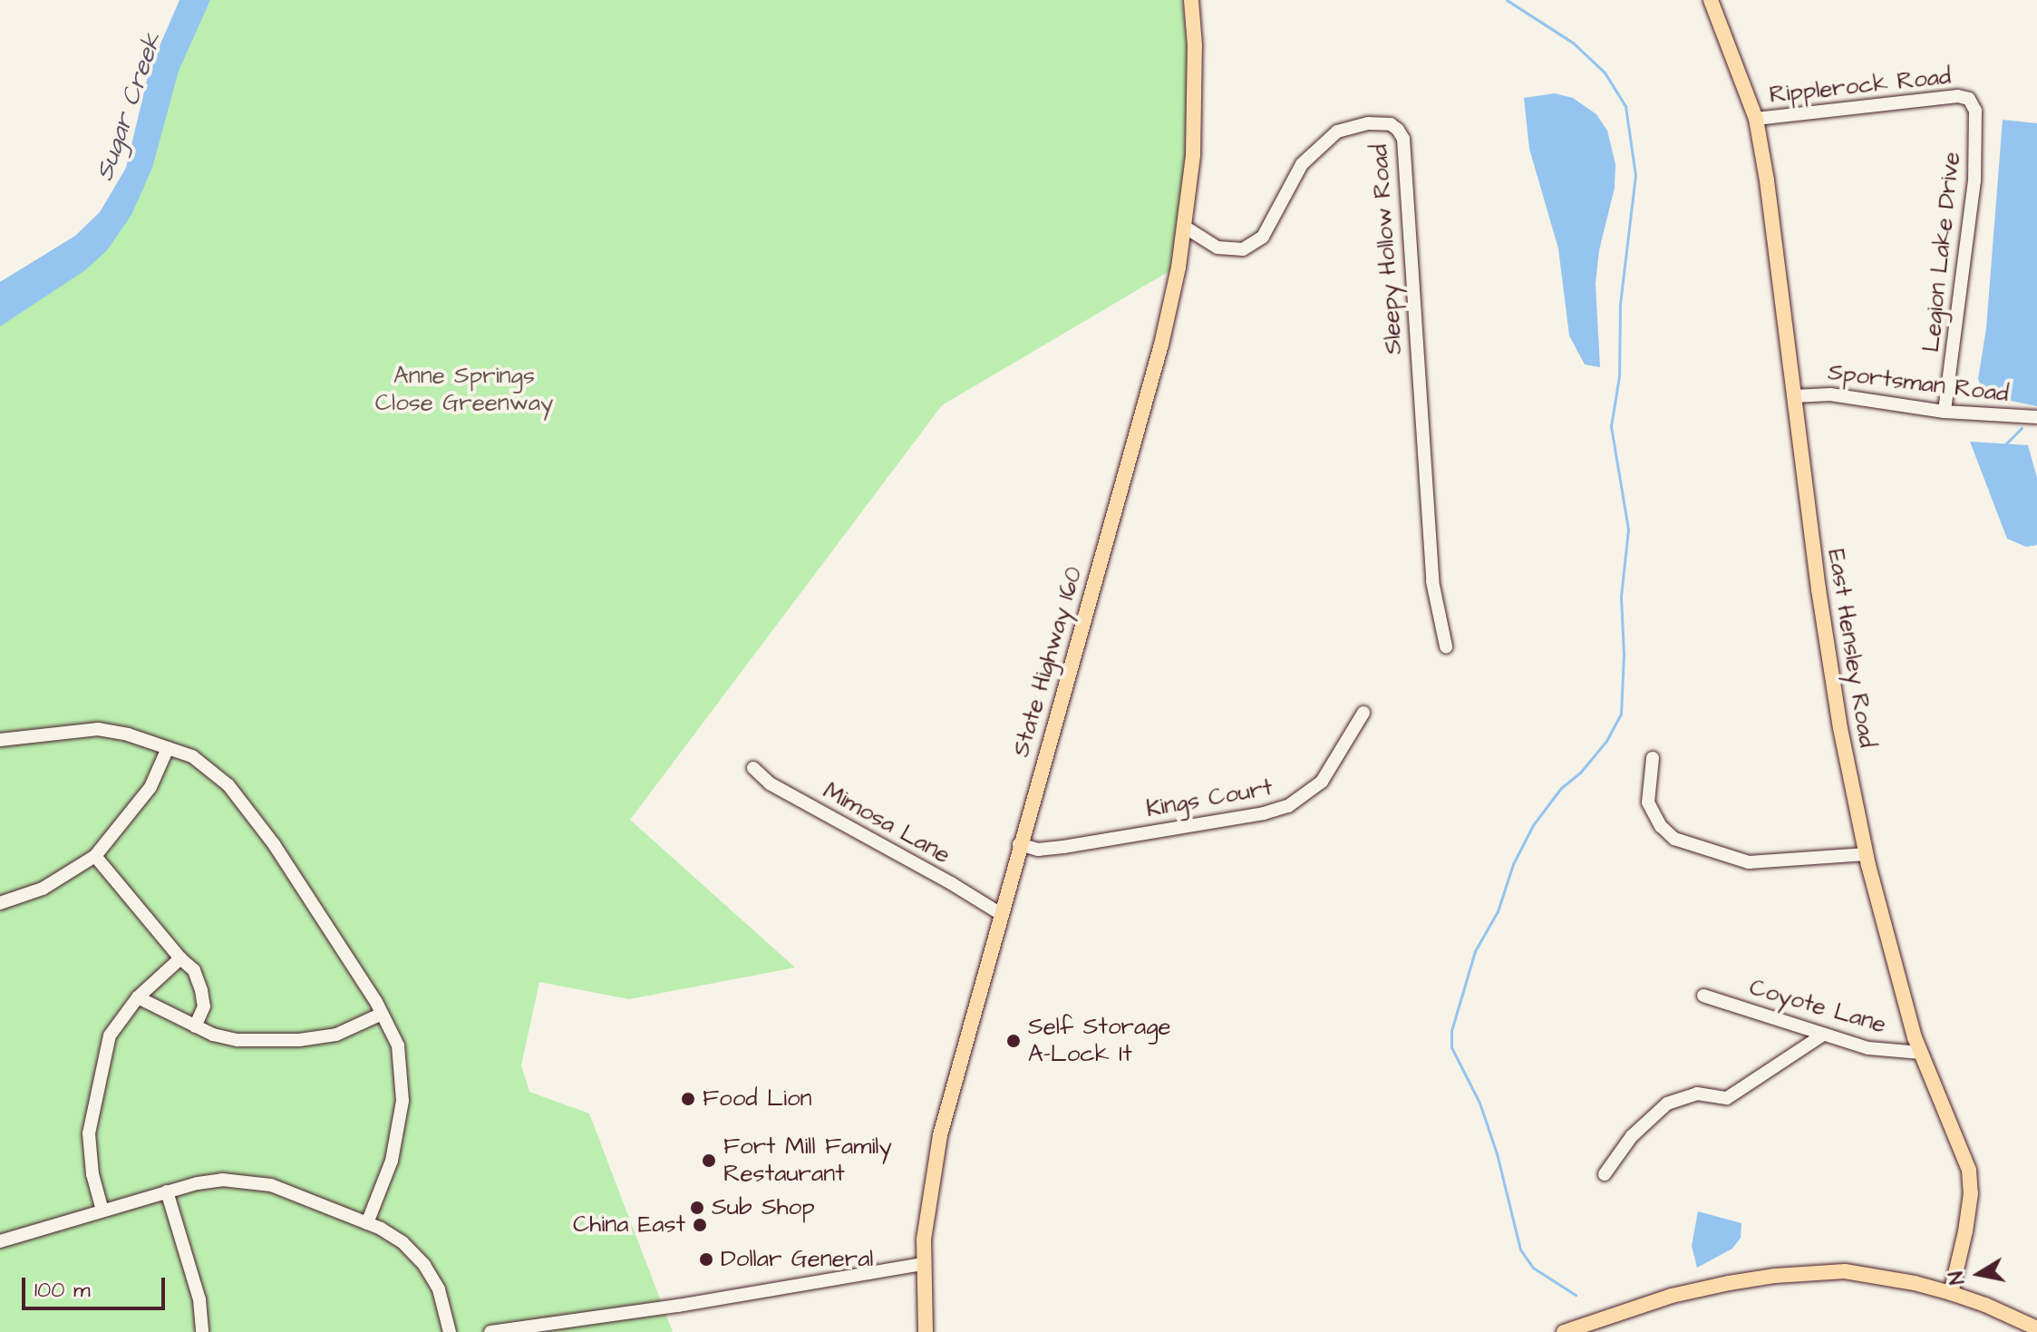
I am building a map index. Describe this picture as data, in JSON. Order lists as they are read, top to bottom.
{
  "streets": {
    "main road": ["East Hensley Road", "State Highway 160"],
    "street": [
      "Ripplerock Road",
      "Sleepy Hollow Road",
      "Legion Lake Drive",
      "Sportsman Road",
      "Kings Court",
      "Mimosa Lane",
      "Coyote Lane"
    ]
  },
  "crossings": [
    ["Ripplerock Road", "Legion Lake Drive"],
    ["Ripplerock Road", "East Hensley Road"],
    ["Sleepy Hollow Road", "State Highway 160"],
    ["Legion Lake Drive", "Sportsman Road"],
    ["Sportsman Road", "East Hensley Road"],
    ["East Hensley Road", "Coyote Lane"],
    ["State Highway 160", "Kings Court"],
    ["State Highway 160", "Mimosa Lane"]
  ],
  "water": ["Sugar Creek"],
  "parks": ["Anne Springs Close Greenway"],
  "places": [
    "Self Storage A-Lock It",
    "Food Lion",
    "Fort Mill Family Restaurant",
    "Sub Shop",
    "China East",
    "Dollar General"
  ],
  "scale_bar": "100 m",
  "north": "left"
}
